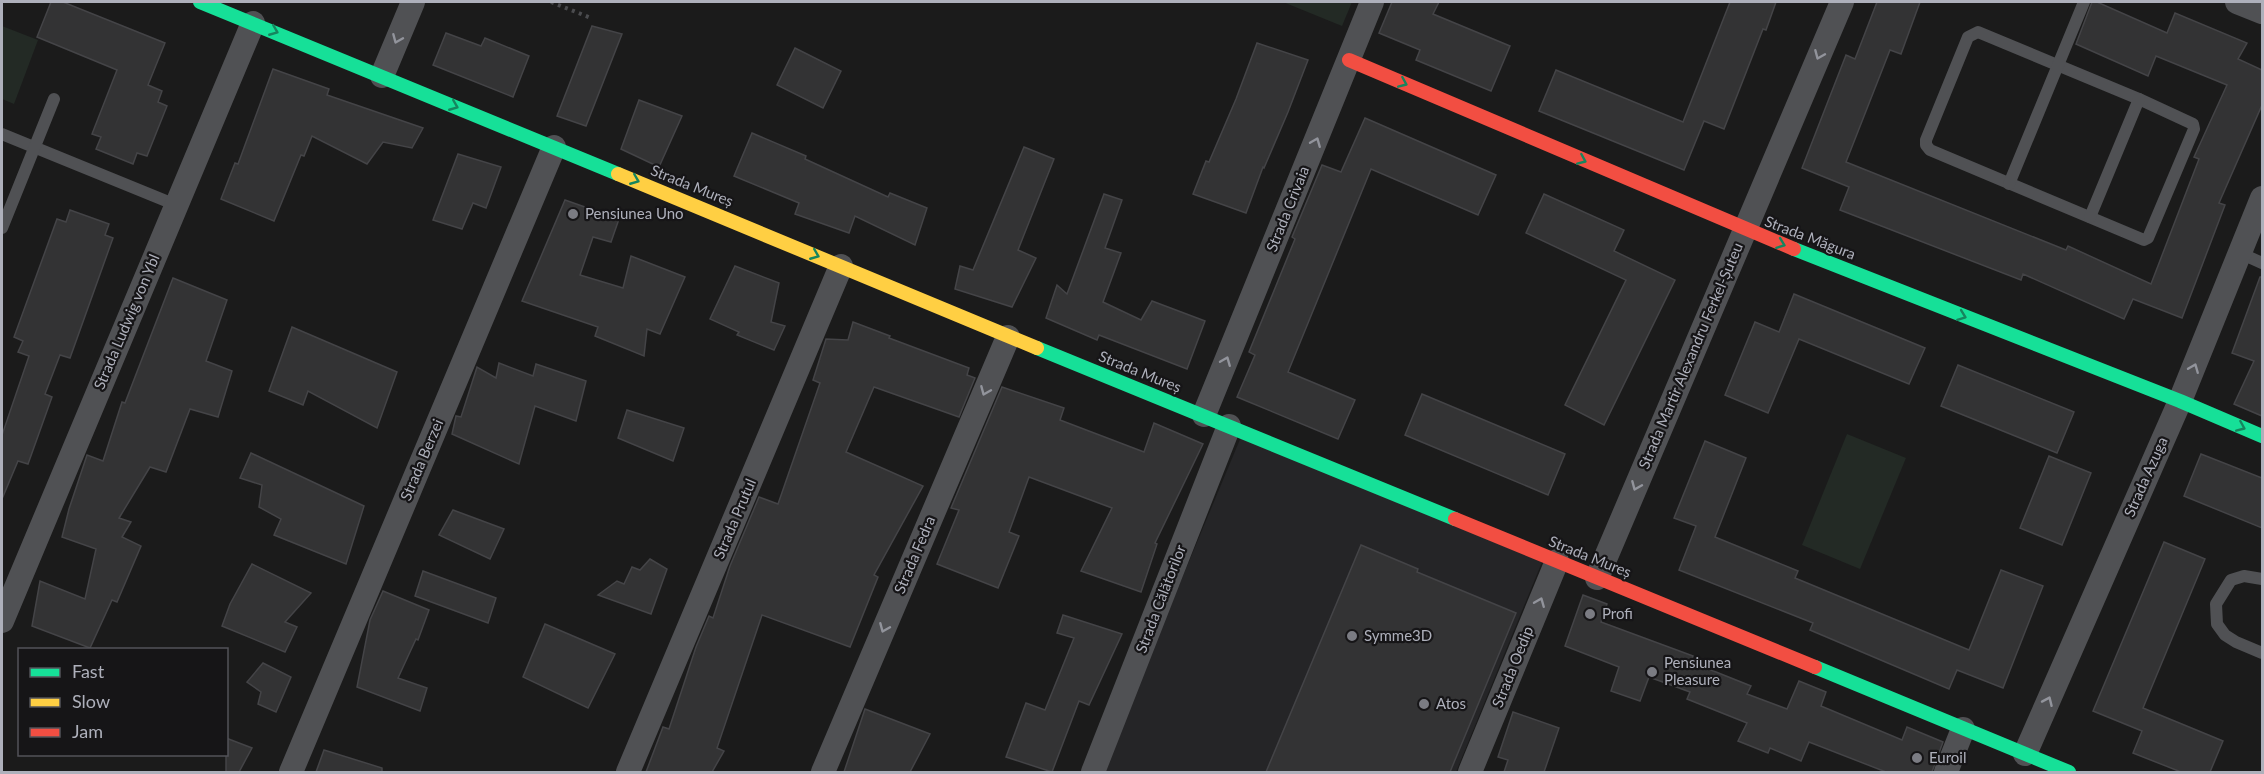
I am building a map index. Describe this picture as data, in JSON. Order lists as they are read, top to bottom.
{
  "streets": {
    "street": [
      "Strada Mureș",
      "Strada Crivaia",
      "Strada Măgura",
      "Strada Ludwig von Ybl",
      "Strada Martir Alexandru Ferkel-Șuteu",
      "Strada Berzei",
      "Strada Azuga",
      "Strada Prutul",
      "Strada Fedra",
      "Strada Călătorilor",
      "Strada Oedip"
    ]
  },
  "crossings": [
    ["Strada Mureș", "Strada Crivaia"],
    ["Strada Mureș", "Strada Ludwig von Ybl"],
    ["Strada Mureș", "Strada Martir Alexandru Ferkel-Șuteu"],
    ["Strada Mureș", "Strada Berzei"],
    ["Strada Mureș", "Strada Azuga"],
    ["Strada Mureș", "Strada Prutul"],
    ["Strada Mureș", "Strada Fedra"],
    ["Strada Mureș", "Strada Călătorilor"],
    ["Strada Mureș", "Strada Oedip"],
    ["Strada Crivaia", "Strada Măgura"],
    ["Strada Măgura", "Strada Martir Alexandru Ferkel-Șuteu"],
    ["Strada Măgura", "Strada Azuga"]
  ],
  "one_way": [
    "Strada Crivaia",
    "Strada Măgura",
    "Strada Martir Alexandru Ferkel-Șuteu",
    "Strada Azuga",
    "Strada Fedra",
    "Strada Oedip"
  ],
  "places": [
    "Pensiunea Uno",
    "Profi",
    "Symme3D",
    "Pensiunea Pleasure",
    "Atos",
    "Euroil"
  ],
  "legend": ["Fast", "Slow", "Jam"]
}
